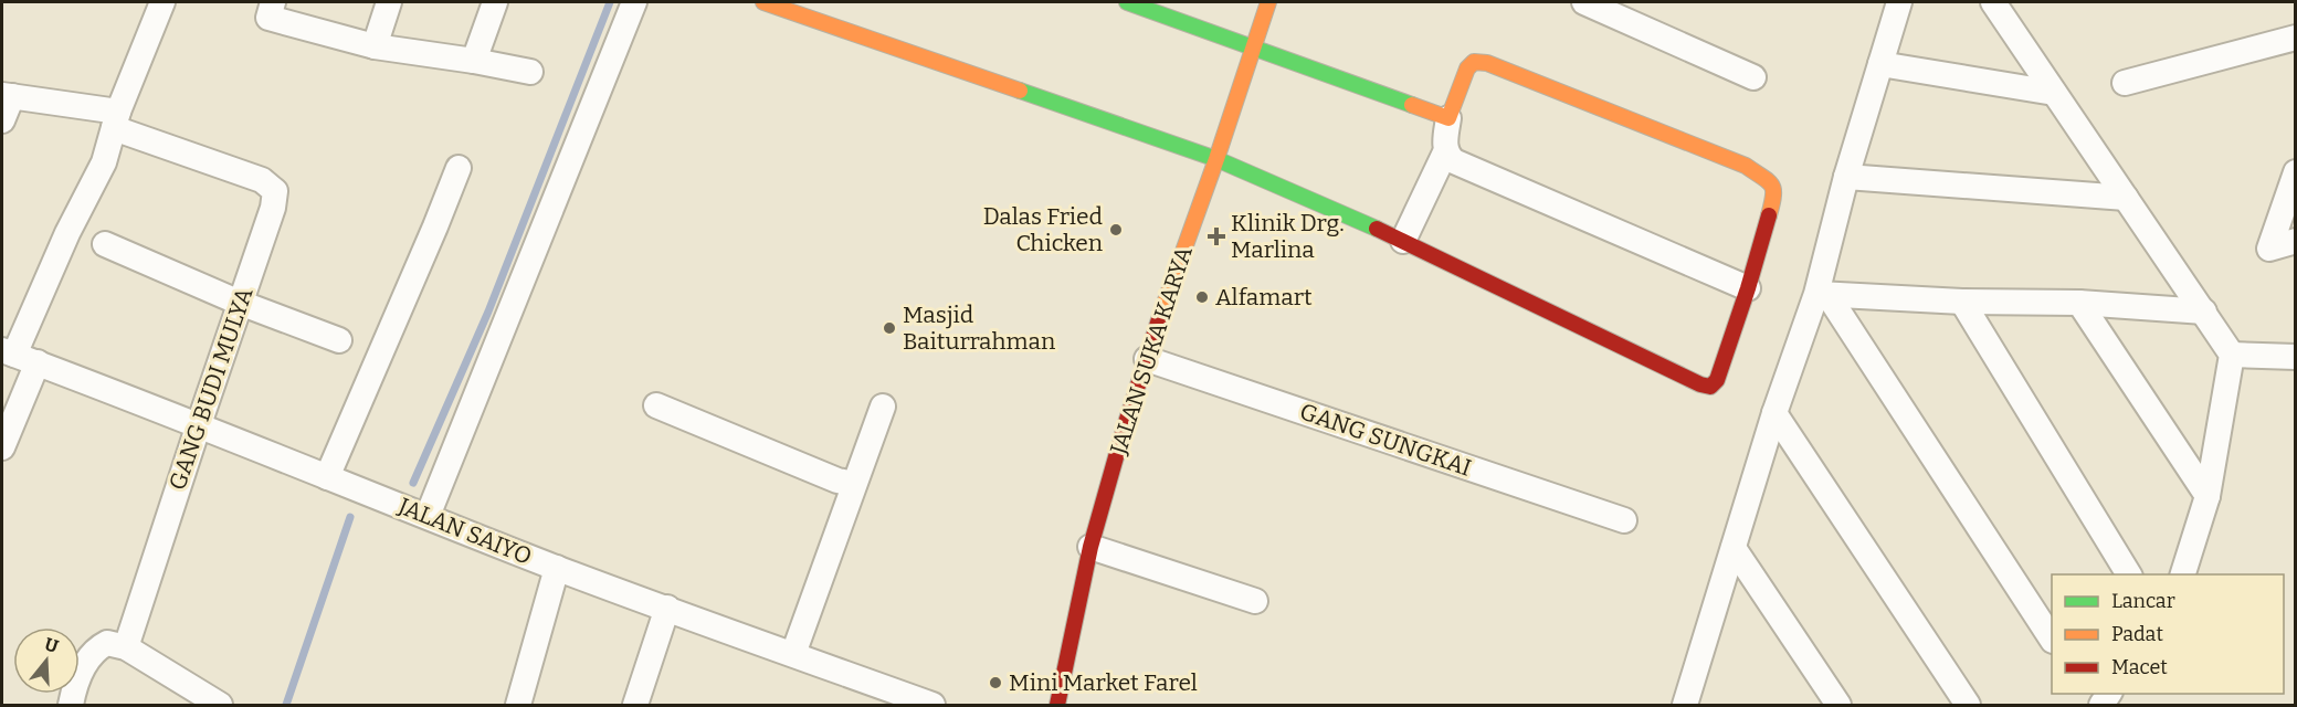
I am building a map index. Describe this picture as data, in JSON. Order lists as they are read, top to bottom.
{
  "streets": {
    "street": [
      "JALAN SUKA KARYA",
      "GANG BUDI MULYA",
      "GANG SUNGKAI",
      "JALAN SAIYO"
    ]
  },
  "crossings": [
    ["JALAN SUKA KARYA", "GANG SUNGKAI"],
    ["GANG BUDI MULYA", "JALAN SAIYO"]
  ],
  "places": {
    "other": [
      "Dalas Fried Chicken",
      "Alfamart",
      "Masjid Baiturrahman",
      "Mini Market Farel"
    ],
    "health": ["Klinik Drg. Marlina"]
  },
  "legend": ["Lancar", "Padat", "Macet"],
  "north": "top"
}
